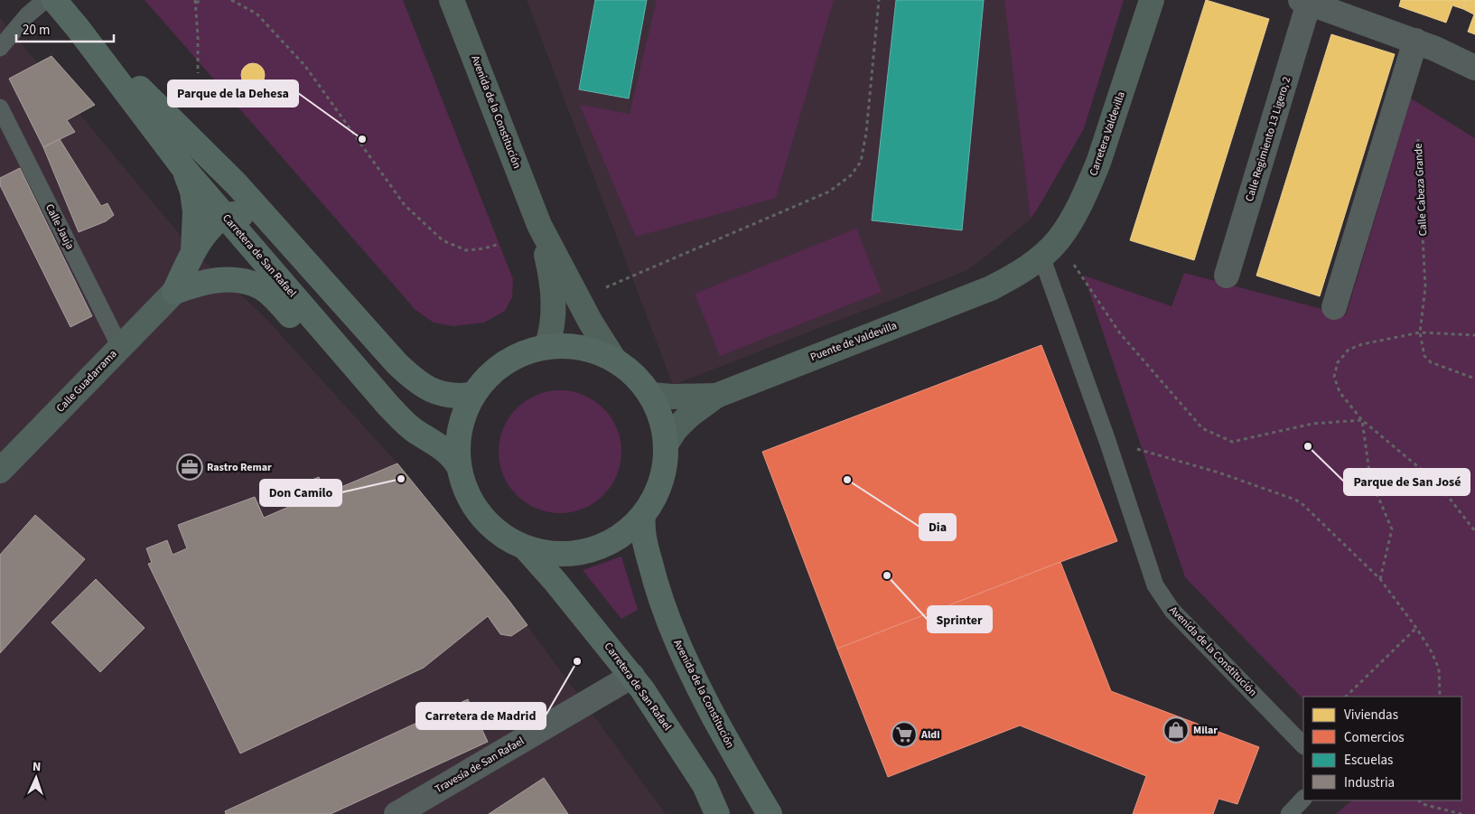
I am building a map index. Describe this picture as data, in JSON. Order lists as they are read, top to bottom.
{
  "streets": {
    "main road": [
      "Avenida de la Constitución",
      "Carretera Valdevilla",
      "Carretera de San Rafael",
      "Puente de Valdevilla",
      "Calle Guadarrama"
    ],
    "street": ["Calle Regimiento 13 Ligero, 2", "Travesía de San Rafael"],
    "lane": ["Calle Jauja"],
    "path": ["Calle Cabeza Grande"]
  },
  "crossings": [
    ["Carretera Valdevilla", "Puente de Valdevilla"],
    ["Calle Jauja", "Calle Guadarrama"],
    ["Carretera de San Rafael", "Travesía de San Rafael"]
  ],
  "places": {
    "other": [
      "Parque de la Dehesa",
      "Parque de San José",
      "Don Camilo",
      "Dia",
      "Sprinter",
      "Carretera de Madrid"
    ],
    "office": ["Rastro Remar"],
    "shop": ["Milar"],
    "supermarket": ["Aldi"]
  },
  "legend": [
    "Viviendas",
    "Comercios",
    "Escuelas",
    "Industria"
  ],
  "scale_bar": "20 m",
  "north": "top"
}
